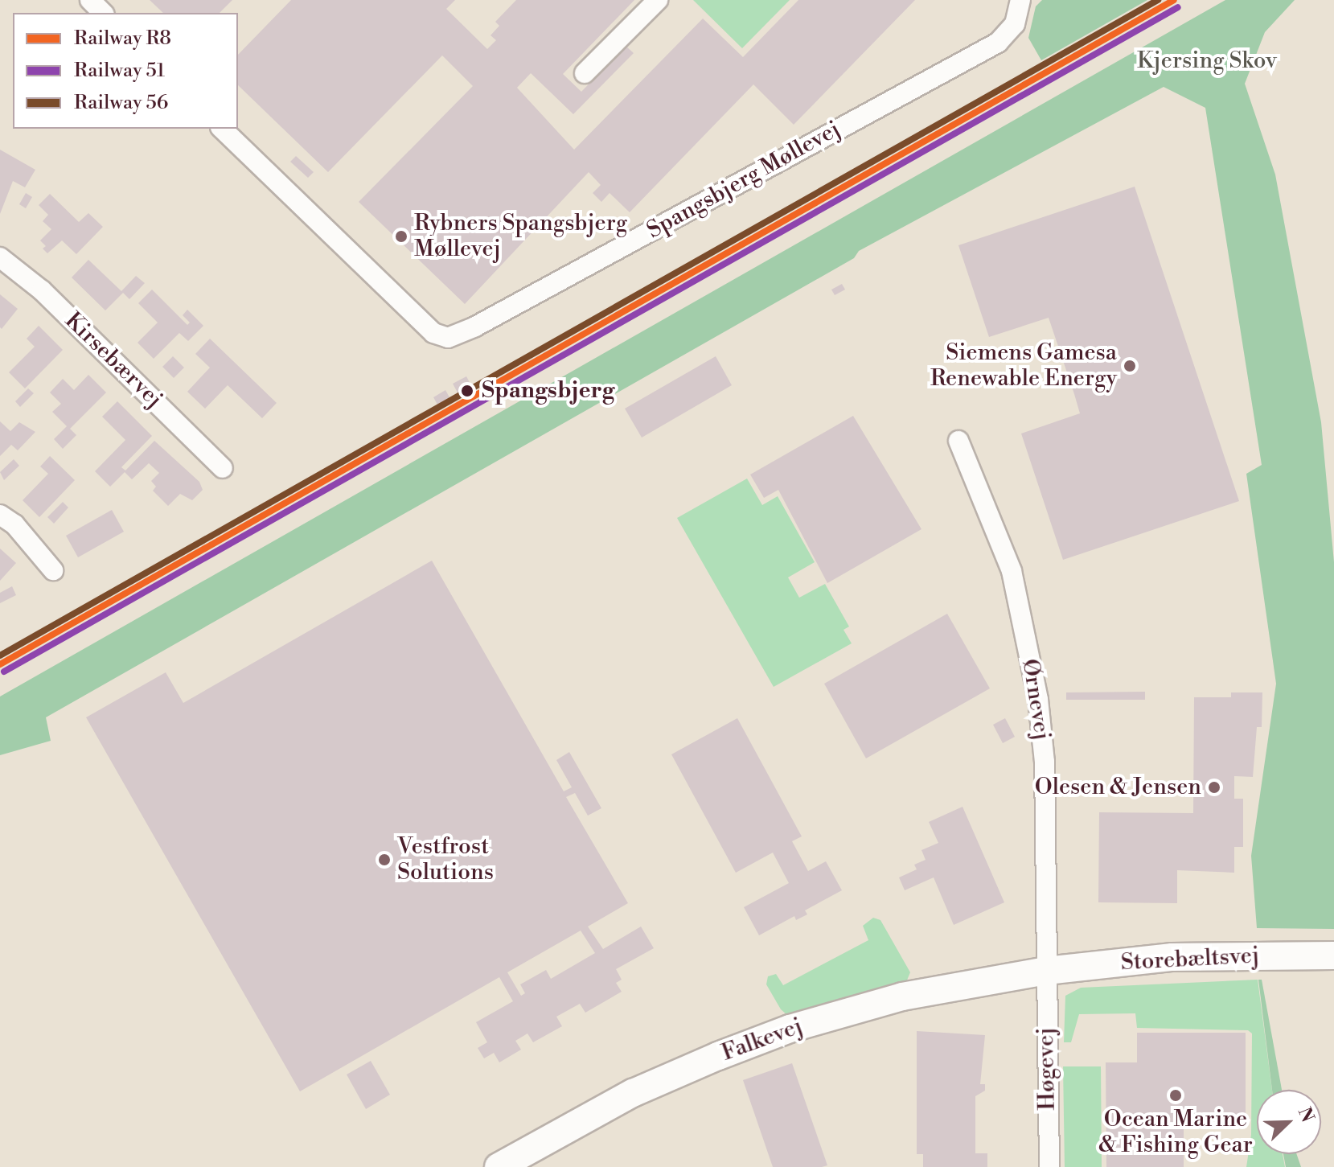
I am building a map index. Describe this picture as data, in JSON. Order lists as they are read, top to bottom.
{
  "streets": {
    "street": [
      "Spangsbjerg Møllevej",
      "Kirsebærvej",
      "Ørnevej",
      "Storebæltsvej",
      "Falkevej",
      "Høgevej"
    ]
  },
  "crossings": [
    ["Ørnevej", "Storebæltsvej"],
    ["Ørnevej", "Falkevej"],
    ["Ørnevej", "Høgevej"],
    ["Storebæltsvej", "Falkevej"],
    ["Storebæltsvej", "Høgevej"],
    ["Falkevej", "Høgevej"]
  ],
  "parks": ["Kjersing Skov"],
  "places": [
    "Rybners Spangsbjerg Møllevej",
    "Siemens Gamesa Renewable Energy",
    "Spangsbjerg",
    "Olesen & Jensen",
    "Vestfrost Solutions",
    "Ocean Marine & Fishing Gear"
  ],
  "lines": ["rail line R8", "rail line 56", "rail line 51"],
  "legend": ["Railway R8", "Railway 51", "Railway 56"],
  "north": "top right"
}
